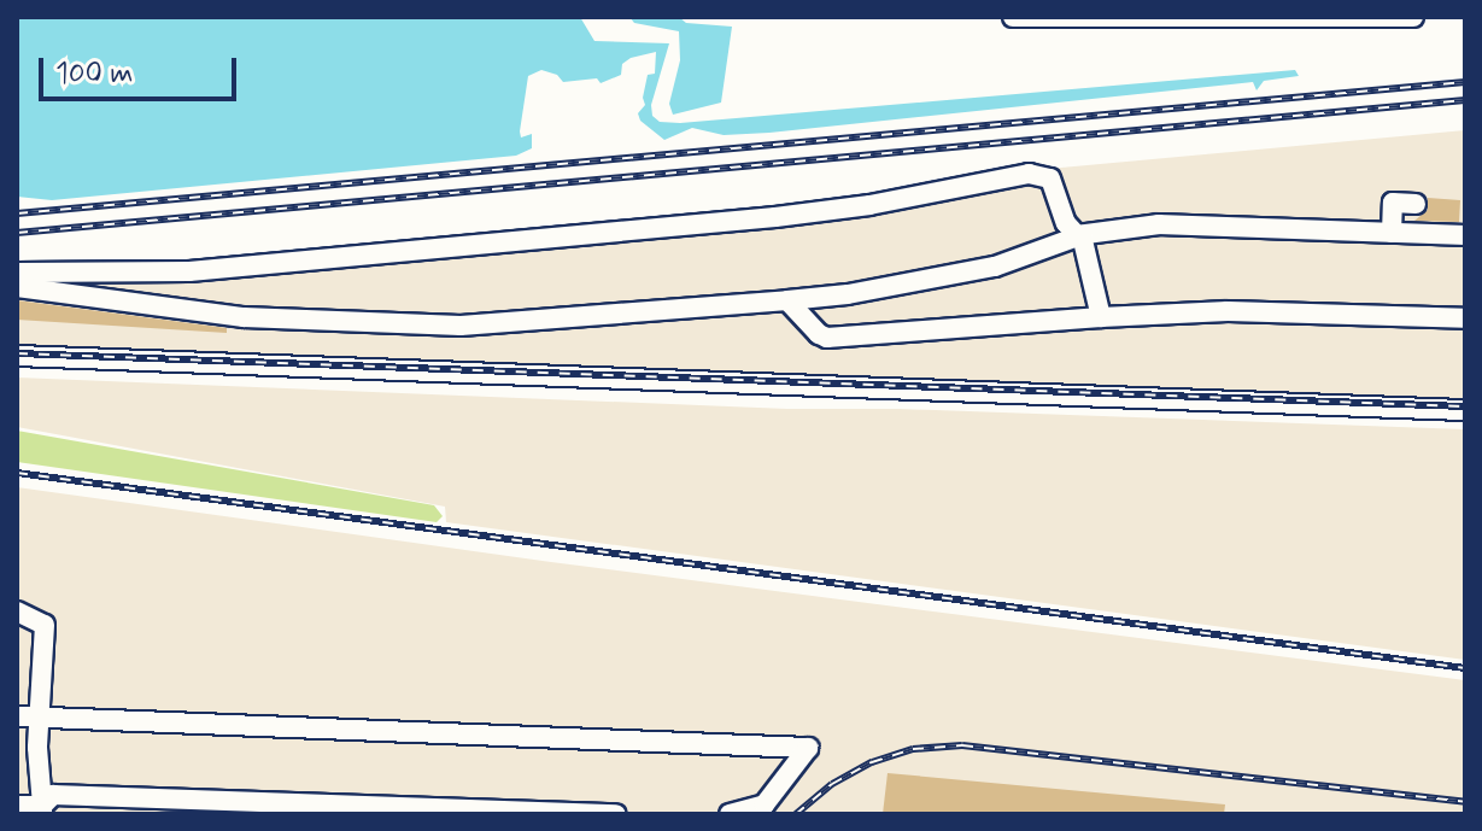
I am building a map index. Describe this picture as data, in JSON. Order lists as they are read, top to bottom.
{
  "scale_bar": "100 m"
}
